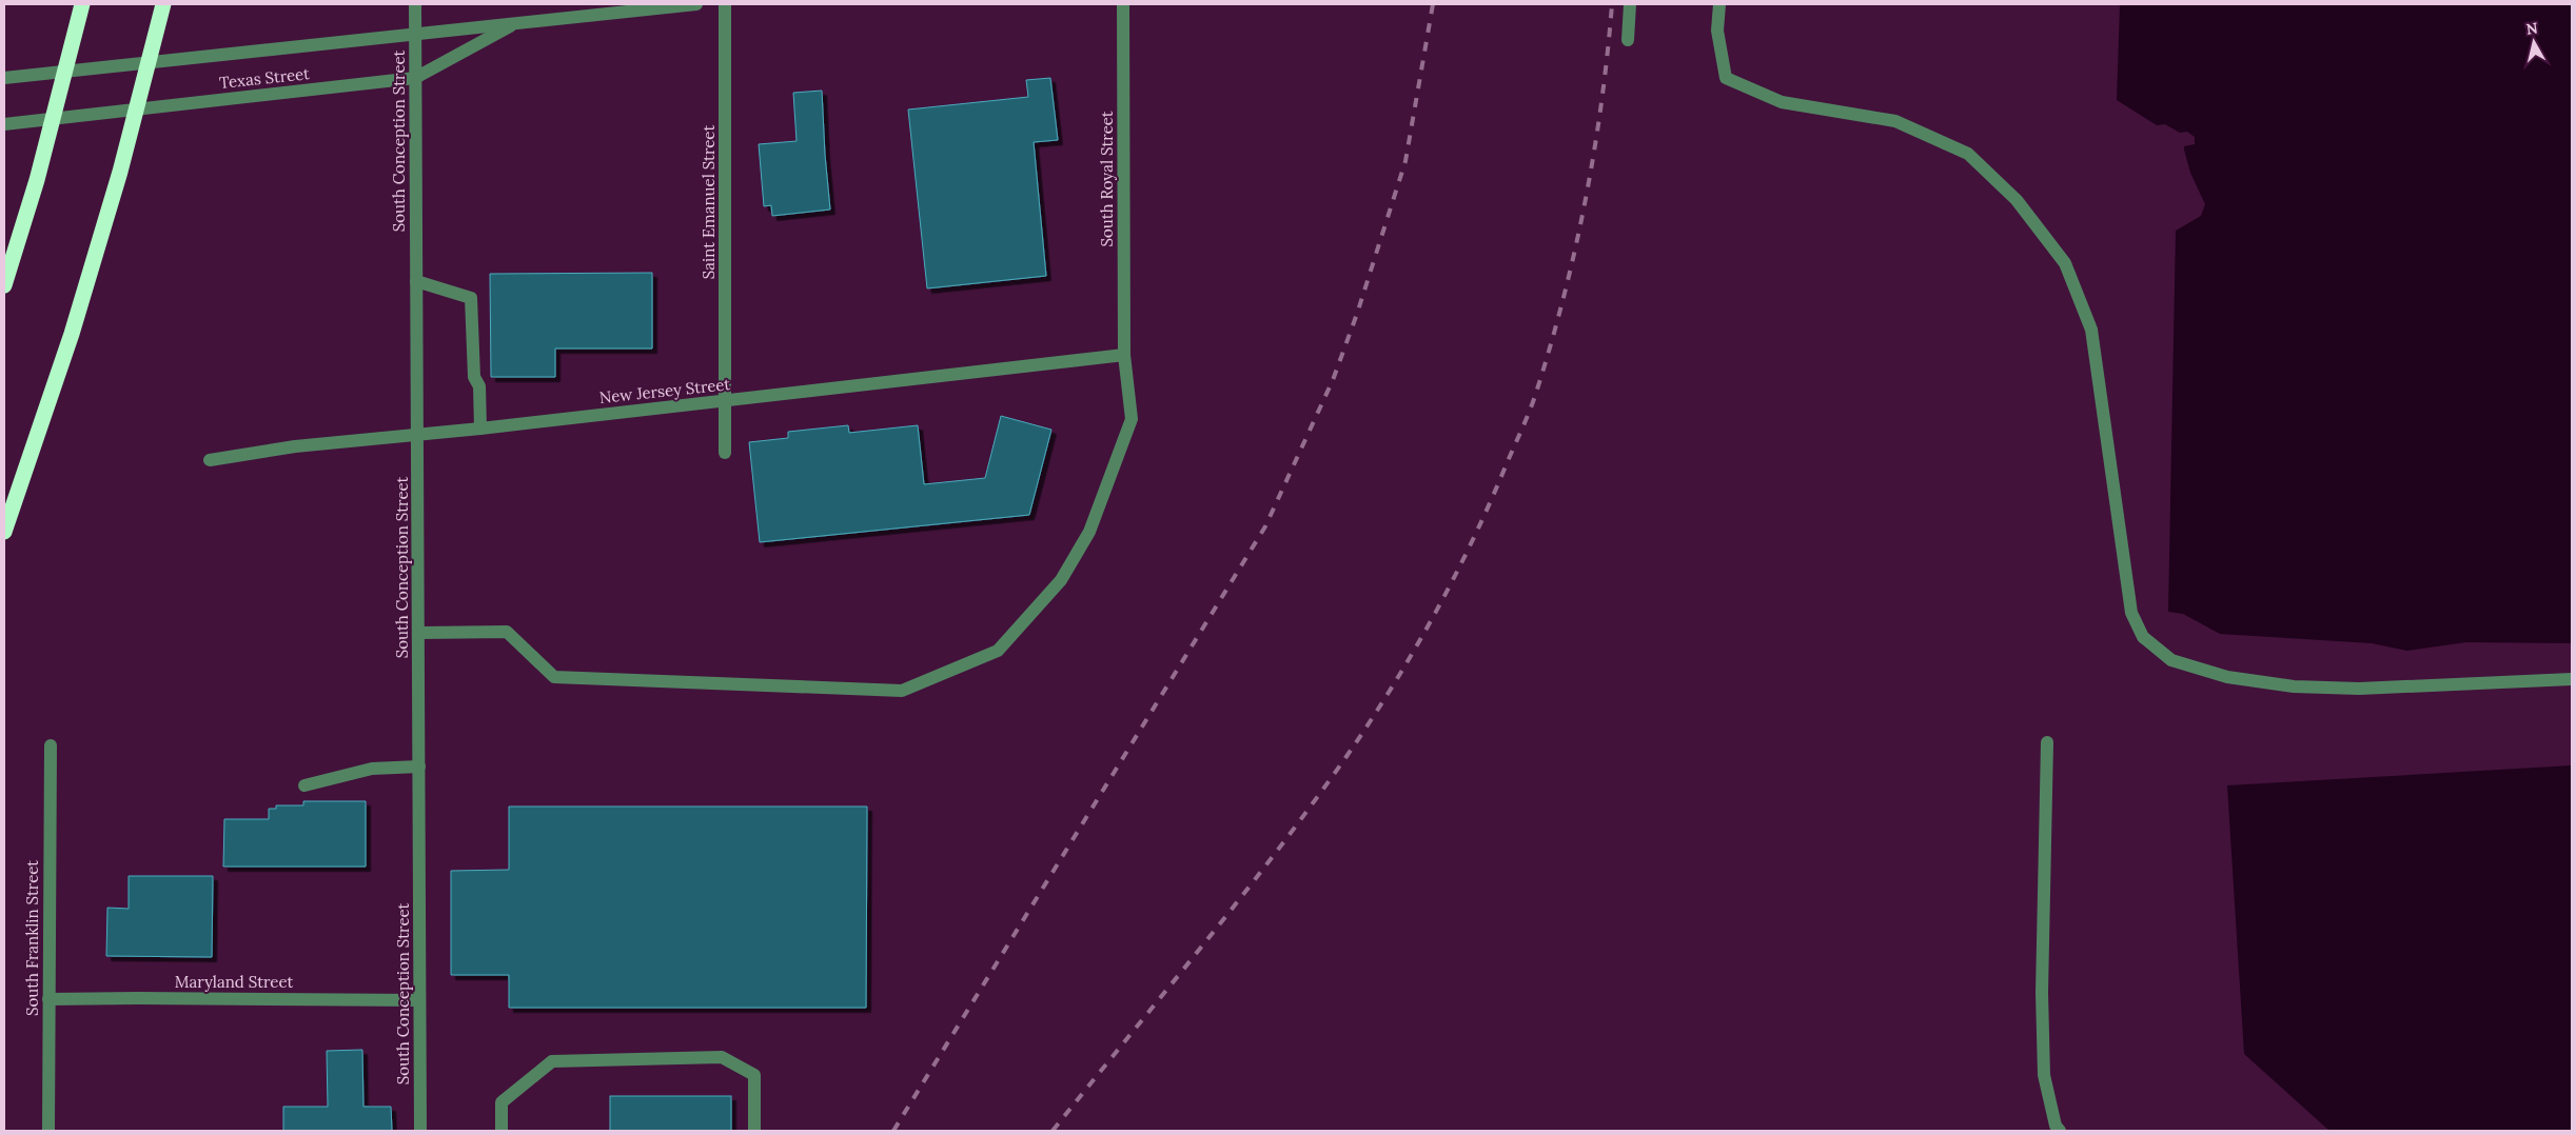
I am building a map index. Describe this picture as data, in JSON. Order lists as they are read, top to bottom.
{
  "streets": {
    "street": [
      "Texas Street",
      "South Conception Street",
      "South Royal Street",
      "Saint Emanuel Street",
      "New Jersey Street",
      "South Franklin Street",
      "Maryland Street"
    ]
  },
  "crossings": [
    ["Texas Street", "South Conception Street"],
    ["South Conception Street", "South Royal Street"],
    ["South Conception Street", "New Jersey Street"],
    ["South Conception Street", "Maryland Street"],
    ["South Royal Street", "New Jersey Street"],
    ["Saint Emanuel Street", "New Jersey Street"],
    ["South Franklin Street", "Maryland Street"]
  ],
  "north": "top"
}
